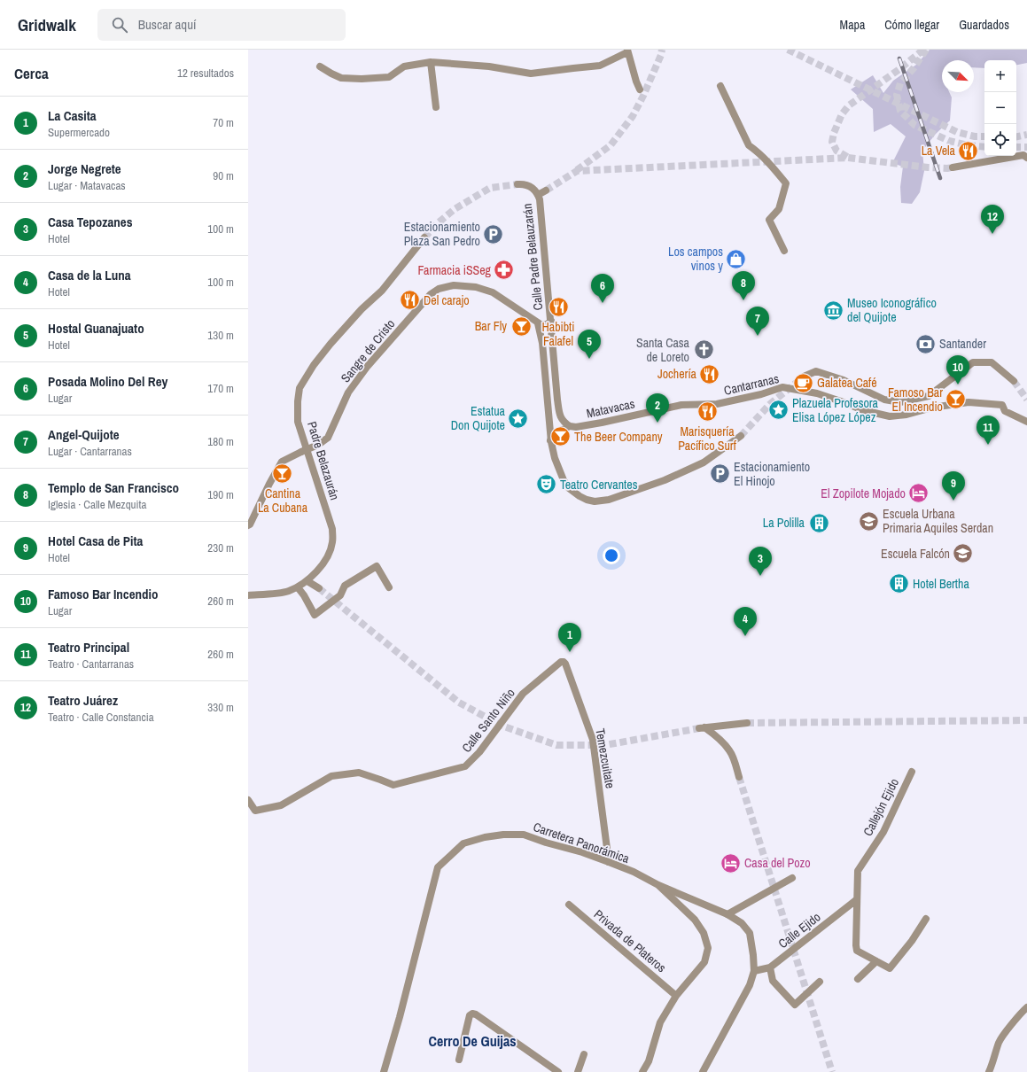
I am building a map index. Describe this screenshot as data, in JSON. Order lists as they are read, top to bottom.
{
  "streets": {
    "street": [
      "Calle Padre Belauzarán",
      "Sangre de Cristo",
      "Cantarranas",
      "Matavacas",
      "Padre Belazaurán",
      "Calle Santo Niño",
      "Temezcuitate",
      "Callejón Ejido",
      "Carretera Panorámica",
      "Calle Ejido",
      "Privada de Plateros"
    ]
  },
  "crossings": [
    ["Calle Padre Belauzarán", "Matavacas"],
    ["Cantarranas", "Matavacas"],
    ["Calle Santo Niño", "Temezcuitate"],
    ["Temezcuitate", "Carretera Panorámica"],
    ["Callejón Ejido", "Calle Ejido"],
    ["Carretera Panorámica", "Calle Ejido"]
  ],
  "districts": ["Cerro De Guijas"],
  "places": {
    "restaurant": [
      "La Vela",
      "Del carajo",
      "Habibti Falafel",
      "Jochería",
      "Marisquería Pacífico Surf"
    ],
    "parking": ["Estacionamiento Plaza San Pedro", "Estacionamiento El Hinojo"],
    "shop": ["Los campos vinos y"],
    "pharmacy": ["Farmacia iSSeg"],
    "museum": ["Museo Iconográfico del Quijote"],
    "bar": [
      "Bar Fly",
      "Famoso Bar El Incendio",
      "The Beer Company",
      "Cantina La Cubana"
    ],
    "bank": ["Santander"],
    "church": ["Santa Casa de Loreto"],
    "cafe": ["Galatea Café"],
    "place": ["Plazuela Profesora Elisa López López", "Estatua Don Quijote"],
    "theatre": ["Teatro Cervantes"],
    "hotel": ["El Zopilote Mojado", "Casa del Pozo"],
    "school or university": ["Escuela Urbana Primaria Aquiles Serdan", "Escuela Falcón"],
    "building": ["La Polilla", "Hotel Bertha"]
  },
  "north": "bottom right",
  "page": {
    "header": "Gridwalk",
    "search": "Buscar aquí",
    "nav": ["Mapa", "Cómo llegar", "Guardados"],
    "heading": ["Cerca", "12 resultados"],
    "map_buttons": ["+", "−"],
    "list": [
      {
        "mark": "1",
        "name": "La Casita",
        "note": "Supermercado",
        "value": "70 m"
      },
      {
        "mark": "2",
        "name": "Jorge Negrete",
        "note": "Lugar · Matavacas",
        "value": "90 m"
      },
      {
        "mark": "3",
        "name": "Casa Tepozanes",
        "note": "Hotel",
        "value": "100 m"
      },
      {
        "mark": "4",
        "name": "Casa de la Luna",
        "note": "Hotel",
        "value": "100 m"
      },
      {
        "mark": "5",
        "name": "Hostal Guanajuato",
        "note": "Hotel",
        "value": "130 m"
      },
      {
        "mark": "6",
        "name": "Posada Molino Del Rey",
        "note": "Lugar",
        "value": "170 m"
      },
      {
        "mark": "7",
        "name": "Angel-Quijote",
        "note": "Lugar · Cantarranas",
        "value": "180 m"
      },
      {
        "mark": "8",
        "name": "Templo de San Francisco",
        "note": "Iglesia · Calle Mezquita",
        "value": "190 m"
      },
      {
        "mark": "9",
        "name": "Hotel Casa de Pita",
        "note": "Hotel",
        "value": "230 m"
      },
      {
        "mark": "10",
        "name": "Famoso Bar Incendio",
        "note": "Lugar",
        "value": "260 m"
      },
      {
        "mark": "11",
        "name": "Teatro Principal",
        "note": "Teatro · Cantarranas",
        "value": "260 m"
      },
      {
        "mark": "12",
        "name": "Teatro Juárez",
        "note": "Teatro · Calle Constancia",
        "value": "330 m"
      }
    ],
    "pins": [
      "12",
      "8",
      "6",
      "7",
      "5",
      "10",
      "2",
      "11",
      "9",
      "3",
      "4",
      "1"
    ]
  }
}
